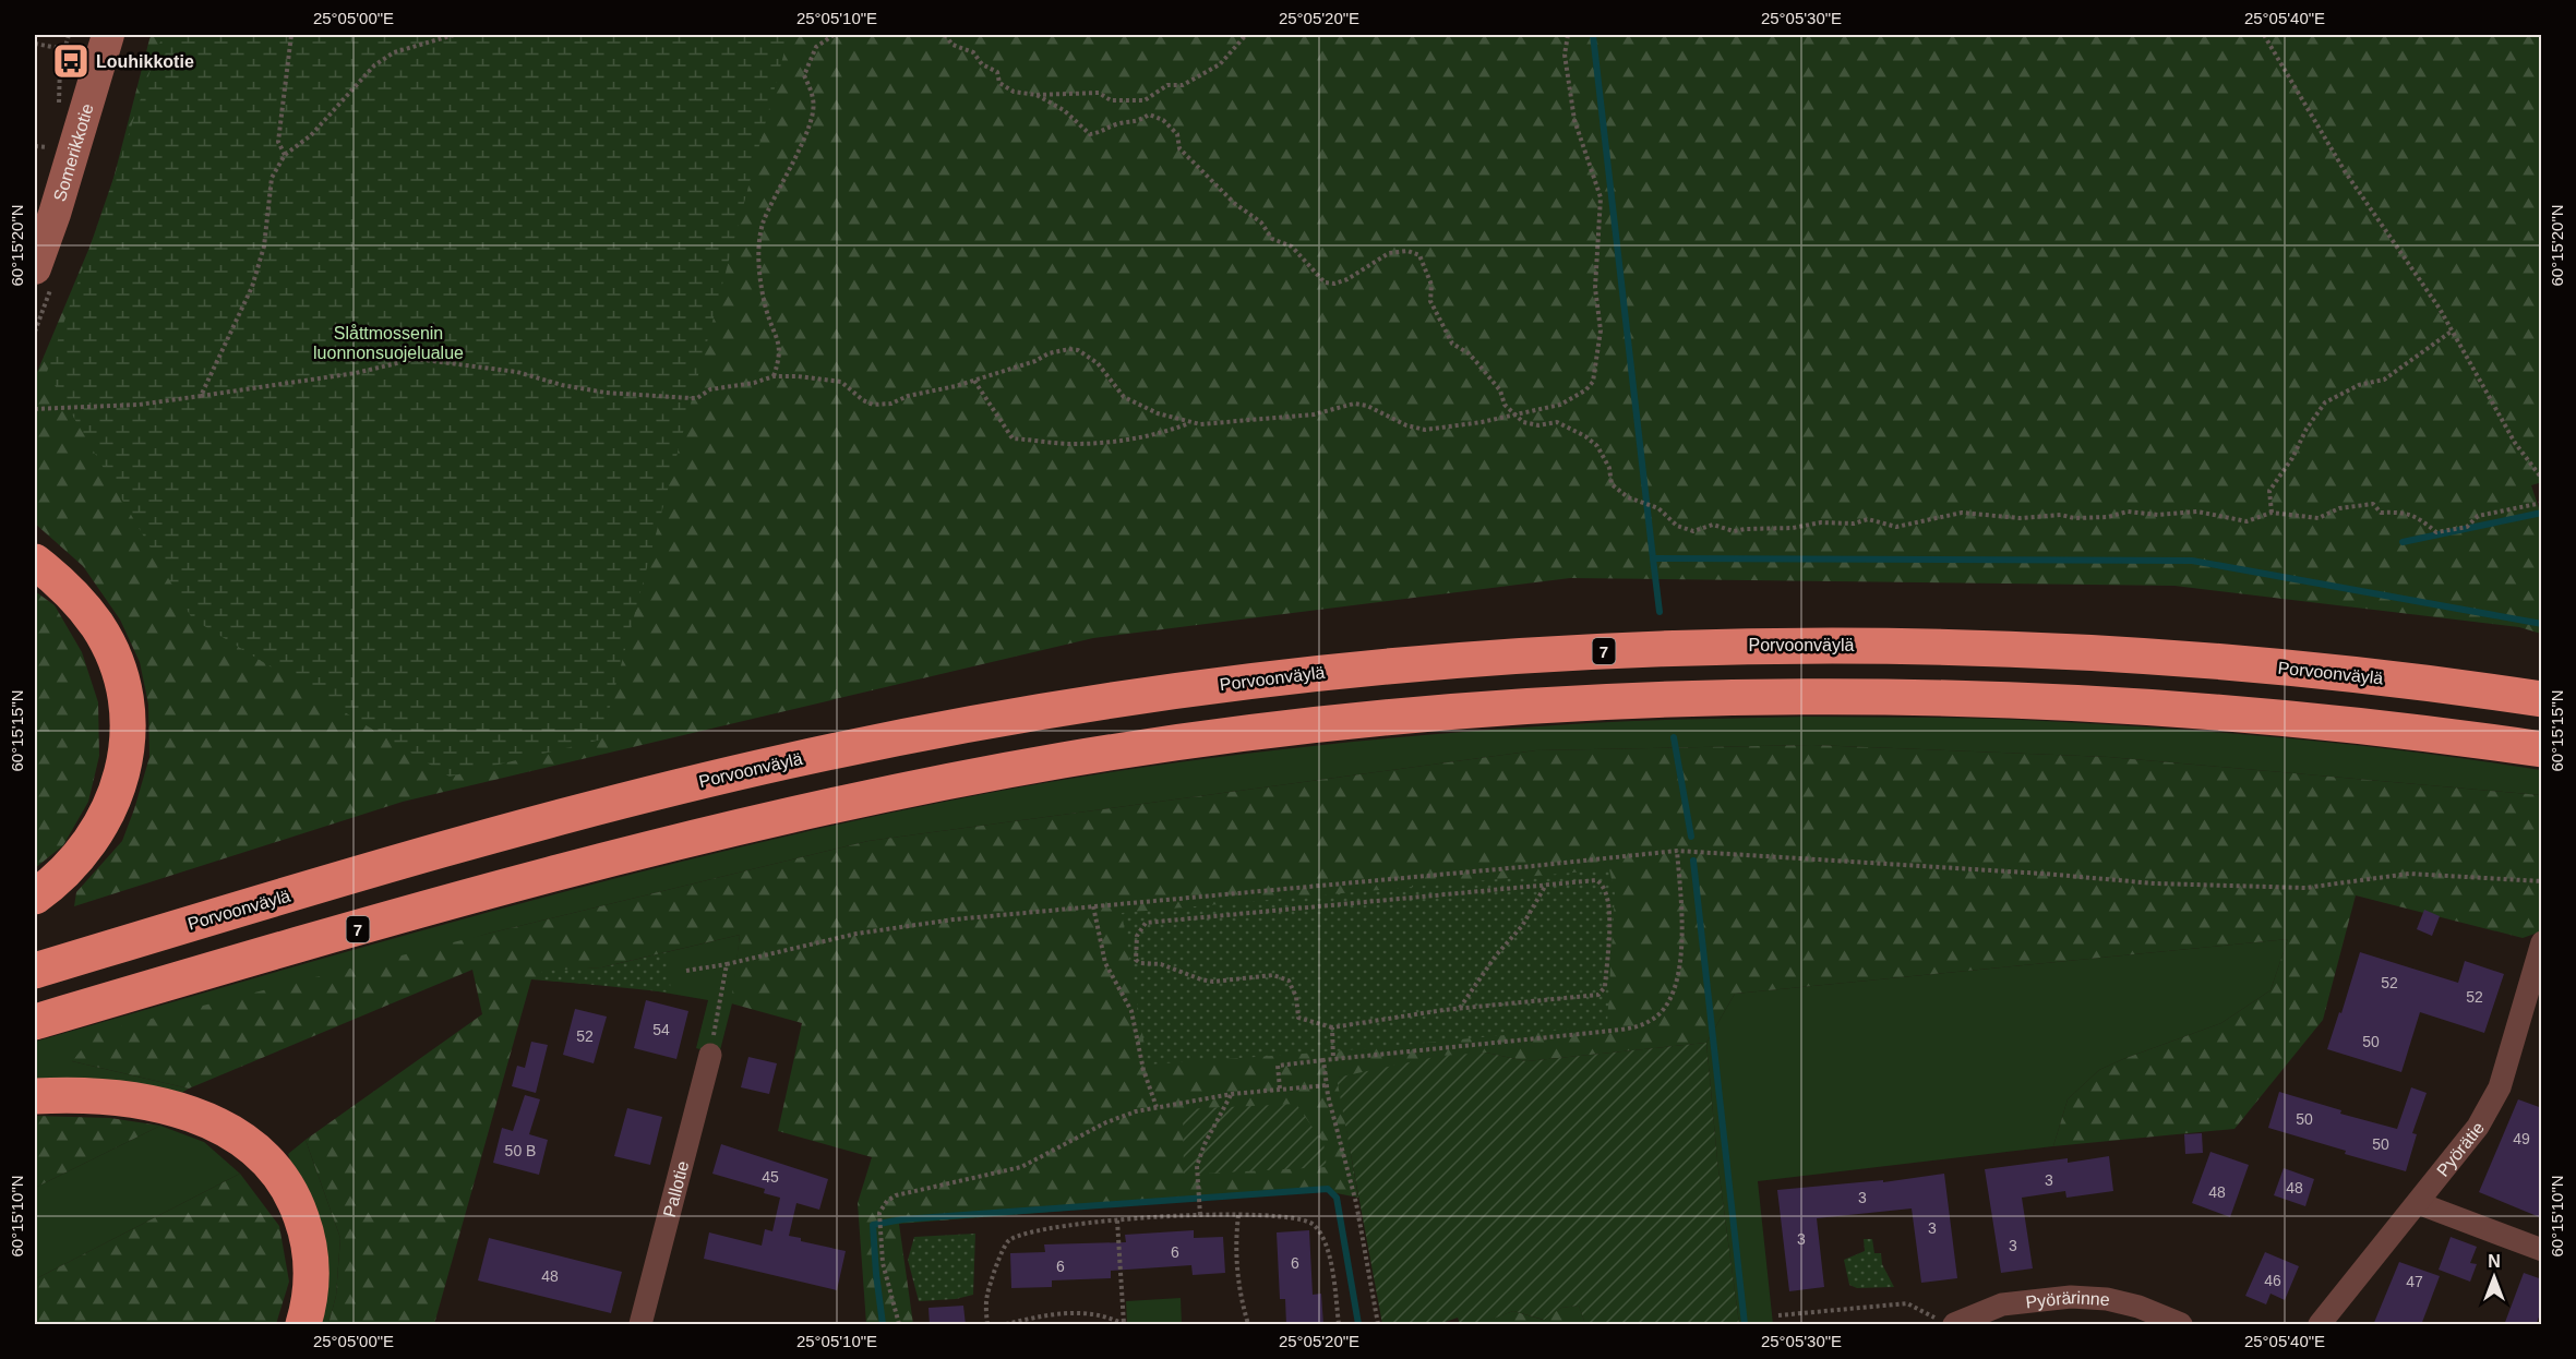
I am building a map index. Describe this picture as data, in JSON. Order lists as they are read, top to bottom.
{
  "streets": {
    "highway": ["Porvoonväylä", "7"],
    "main road": ["Somerikkotie"],
    "street": ["Pyörätie", "Pallotie", "Pyörärinne"]
  },
  "parks": ["Slåttmossenin luonnonsuojelualue"],
  "places": {
    "bus stop": ["Louhikkotie"]
  },
  "house_numbers": [
    "52",
    "52",
    "54",
    "52",
    "50",
    "50",
    "49",
    "50",
    "50 B",
    "45",
    "3",
    "48",
    "48",
    "3",
    "3",
    "3",
    "3",
    "6",
    "6",
    "6",
    "48",
    "46",
    "47"
  ],
  "north": "top",
  "coordinates": [
    "25°05'00\"E",
    "25°05'10\"E",
    "25°05'20\"E",
    "25°05'30\"E",
    "25°05'40\"E",
    "60°15'20\"N",
    "60°15'15\"N",
    "60°15'10\"N"
  ]
}
